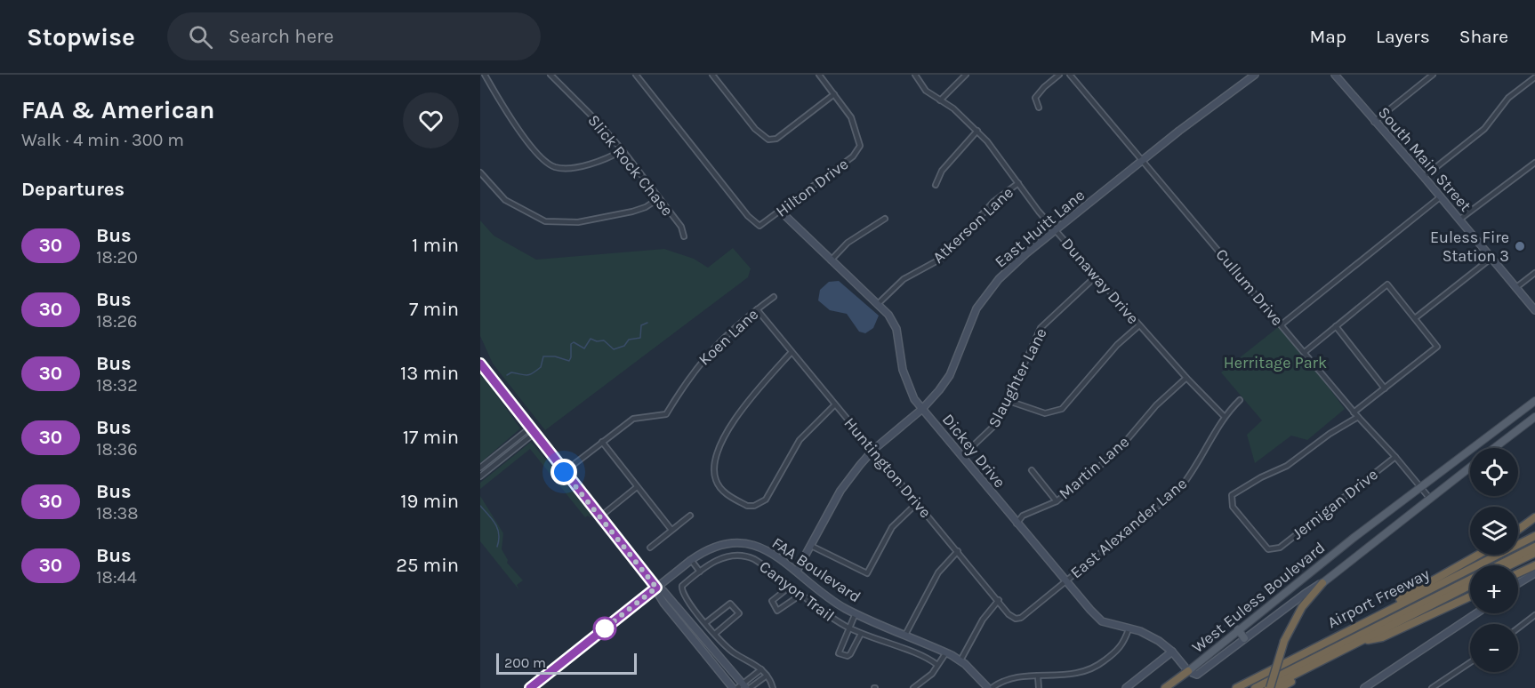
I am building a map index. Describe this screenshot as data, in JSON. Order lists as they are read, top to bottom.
{
  "streets": {
    "highway": ["Airport Freeway"],
    "main road": ["West Euless Boulevard"],
    "street": [
      "South Main Street",
      "Slick Rock Chase",
      "Hilton Drive",
      "Atkerson Lane",
      "East Huitt Lane",
      "Dunaway Drive",
      "Cullum Drive",
      "Koen Lane",
      "Slaughter Lane",
      "Dickey Drive",
      "Huntington Drive",
      "Martin Lane",
      "Jernigan Drive",
      "East Alexander Lane",
      "FAA Boulevard",
      "Canyon Trail"
    ]
  },
  "crossings": [
    ["Hilton Drive", "Dickey Drive"],
    ["Atkerson Lane", "Dunaway Drive"],
    ["Atkerson Lane", "Dickey Drive"],
    ["East Huitt Lane", "Dunaway Drive"],
    ["East Huitt Lane", "Cullum Drive"],
    ["East Huitt Lane", "Dickey Drive"],
    ["East Huitt Lane", "Huntington Drive"],
    ["East Huitt Lane", "FAA Boulevard"],
    ["Dunaway Drive", "Slaughter Lane"],
    ["Dunaway Drive", "Martin Lane"],
    ["Dunaway Drive", "East Alexander Lane"],
    ["Cullum Drive", "Jernigan Drive"],
    ["Cullum Drive", "West Euless Boulevard"],
    ["Koen Lane", "Huntington Drive"],
    ["Slaughter Lane", "Dickey Drive"],
    ["Dickey Drive", "Martin Lane"],
    ["Dickey Drive", "East Alexander Lane"],
    ["Dickey Drive", "West Euless Boulevard"],
    ["Huntington Drive", "East Alexander Lane"]
  ],
  "parks": ["Herritage Park"],
  "places": ["Euless Fire Station 3"],
  "lines": ["bus line 30"],
  "scale_bar": "200 m",
  "page": {
    "header": "Stopwise",
    "search": "Search here",
    "nav": ["Map", "Layers", "Share"],
    "heading": [
      ["FAA & American", "Walk · 4 min · 300 m"],
      "Departures"
    ],
    "list": [
      {
        "mark": "30",
        "name": "Bus",
        "note": "18:20",
        "value": "1 min"
      },
      {
        "mark": "30",
        "name": "Bus",
        "note": "18:26",
        "value": "7 min"
      },
      {
        "mark": "30",
        "name": "Bus",
        "note": "18:32",
        "value": "13 min"
      },
      {
        "mark": "30",
        "name": "Bus",
        "note": "18:36",
        "value": "17 min"
      },
      {
        "mark": "30",
        "name": "Bus",
        "note": "18:38",
        "value": "19 min"
      },
      {
        "mark": "30",
        "name": "Bus",
        "note": "18:44",
        "value": "25 min"
      }
    ],
    "map_buttons": ["+", "−"],
    "scale": "200 m"
  }
}
